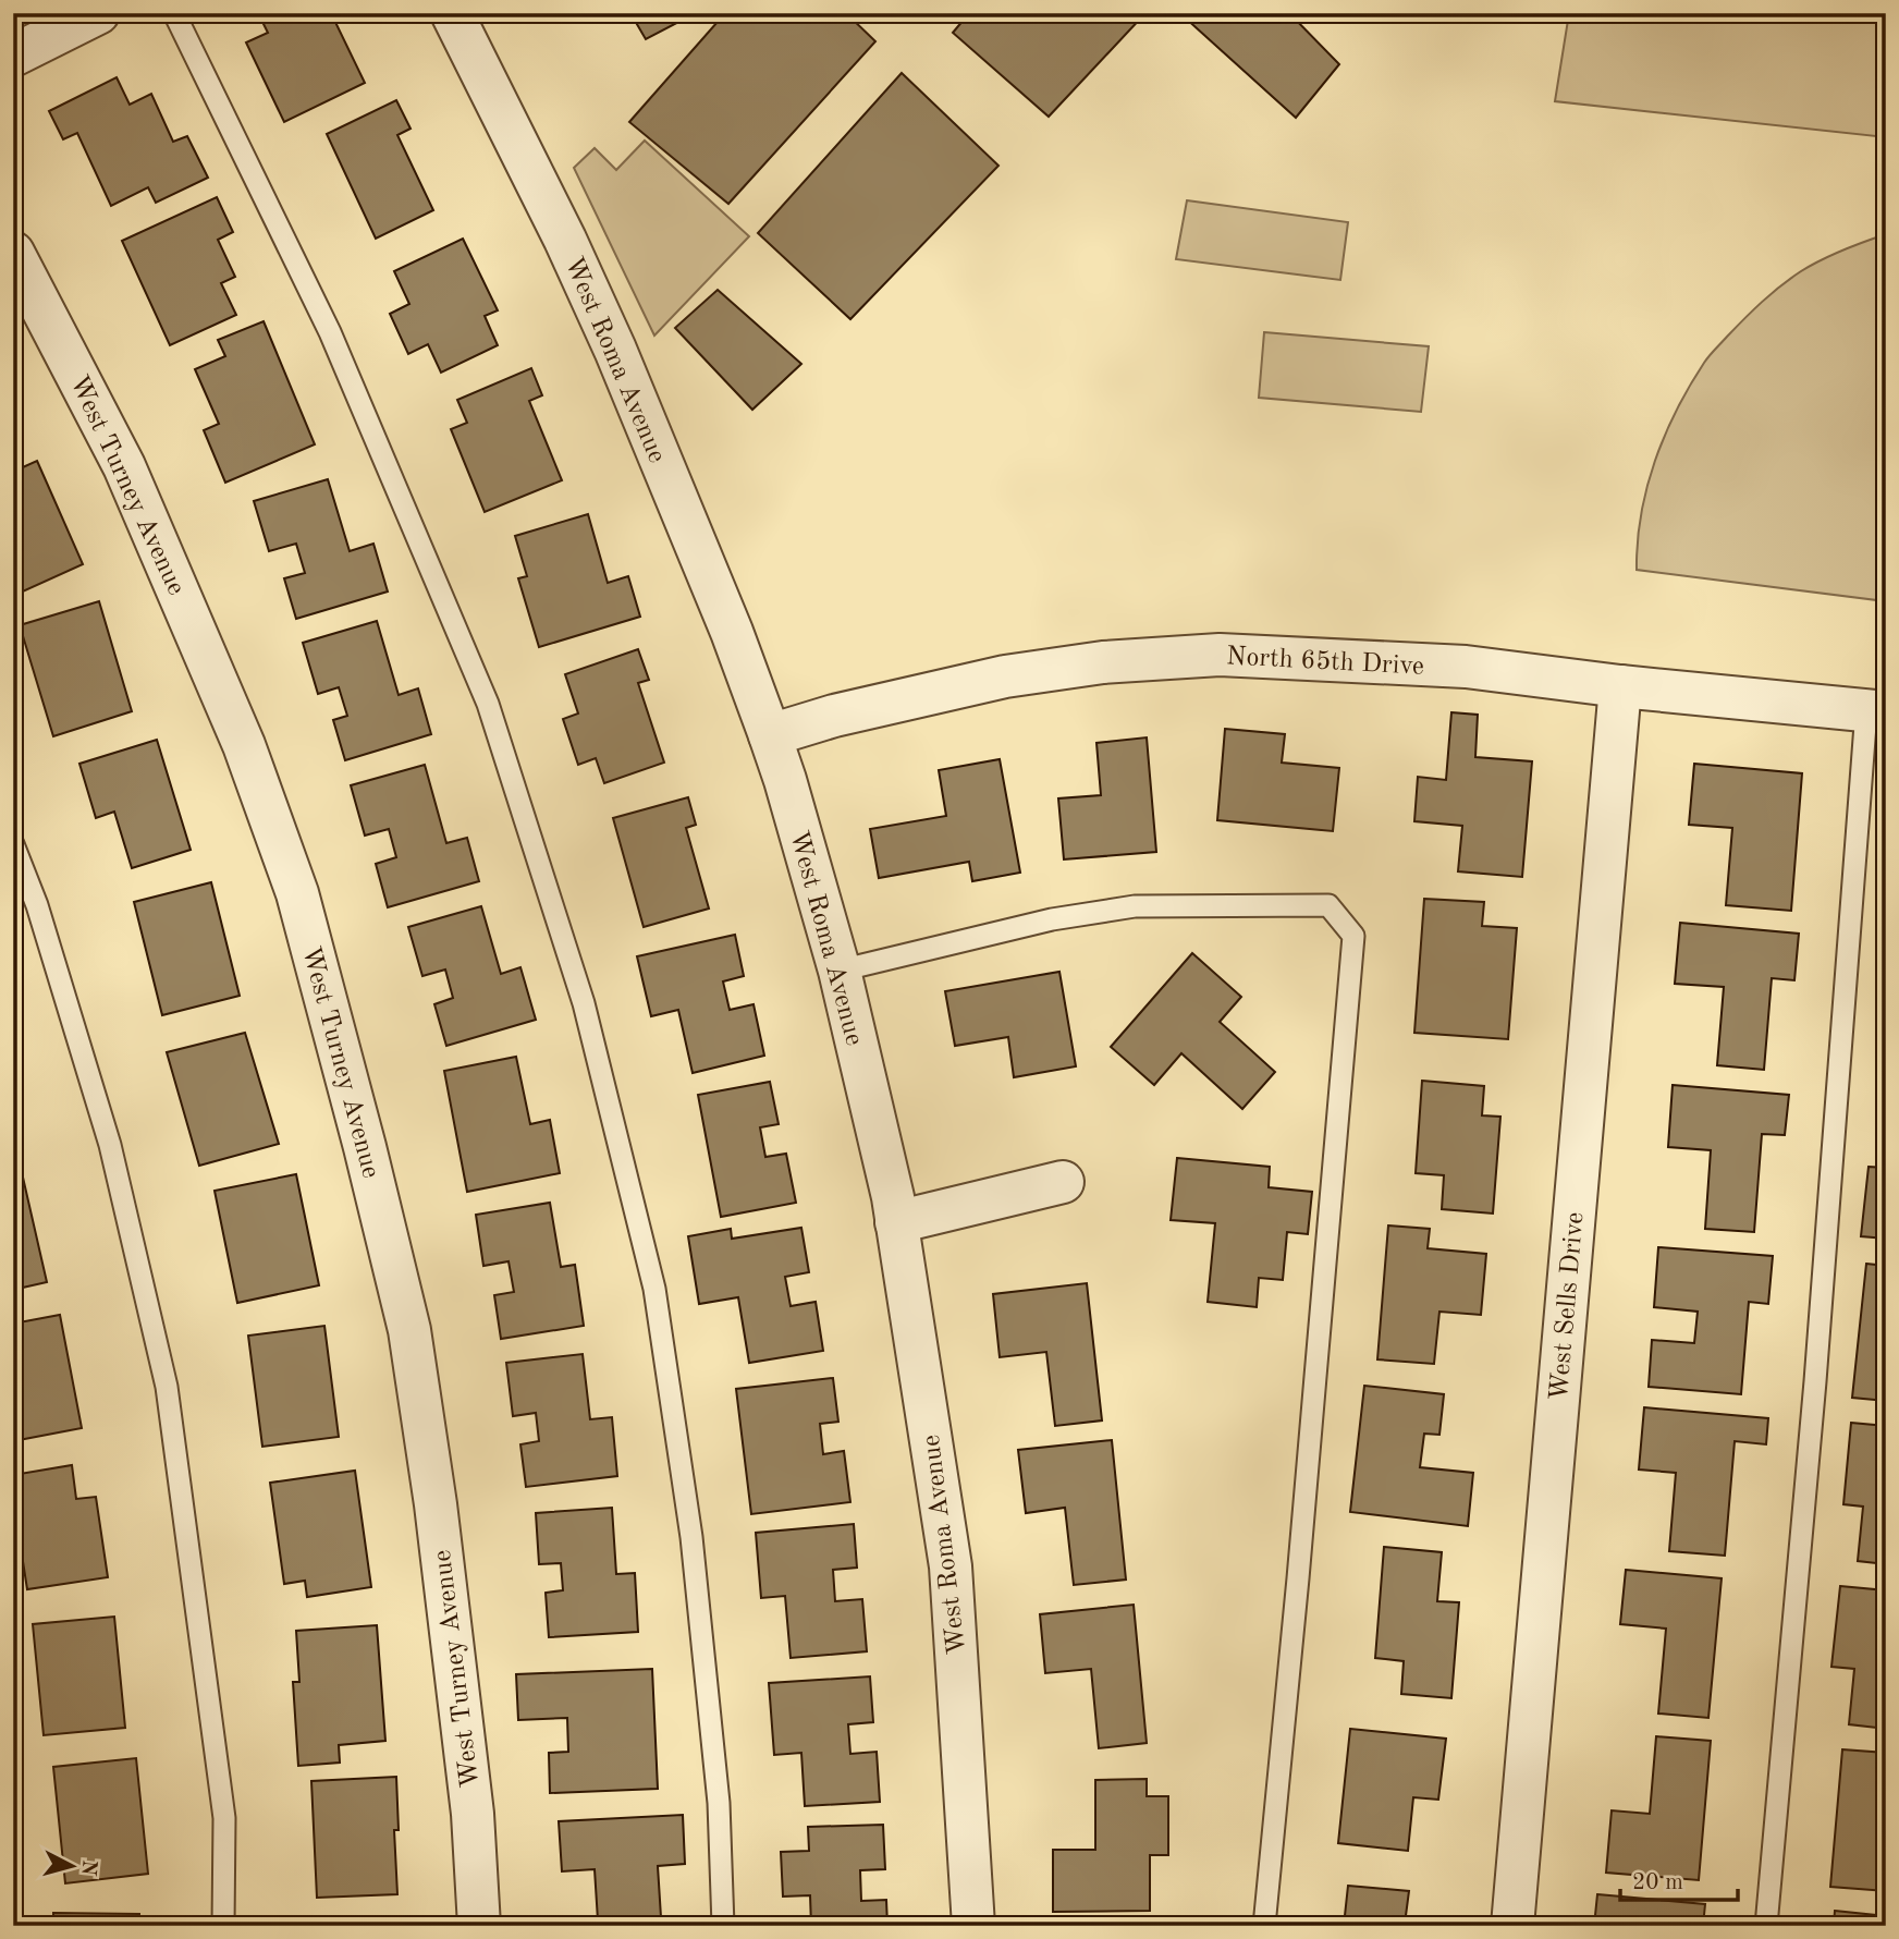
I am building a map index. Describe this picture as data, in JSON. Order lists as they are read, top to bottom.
{
  "streets": {
    "street": [
      "West Roma Avenue",
      "West Turney Avenue",
      "North 65th Drive",
      "West Sells Drive"
    ]
  },
  "crossings": [
    ["West Roma Avenue", "North 65th Drive"],
    ["North 65th Drive", "West Sells Drive"]
  ],
  "scale_bar": "20 m",
  "north": "right"
}
